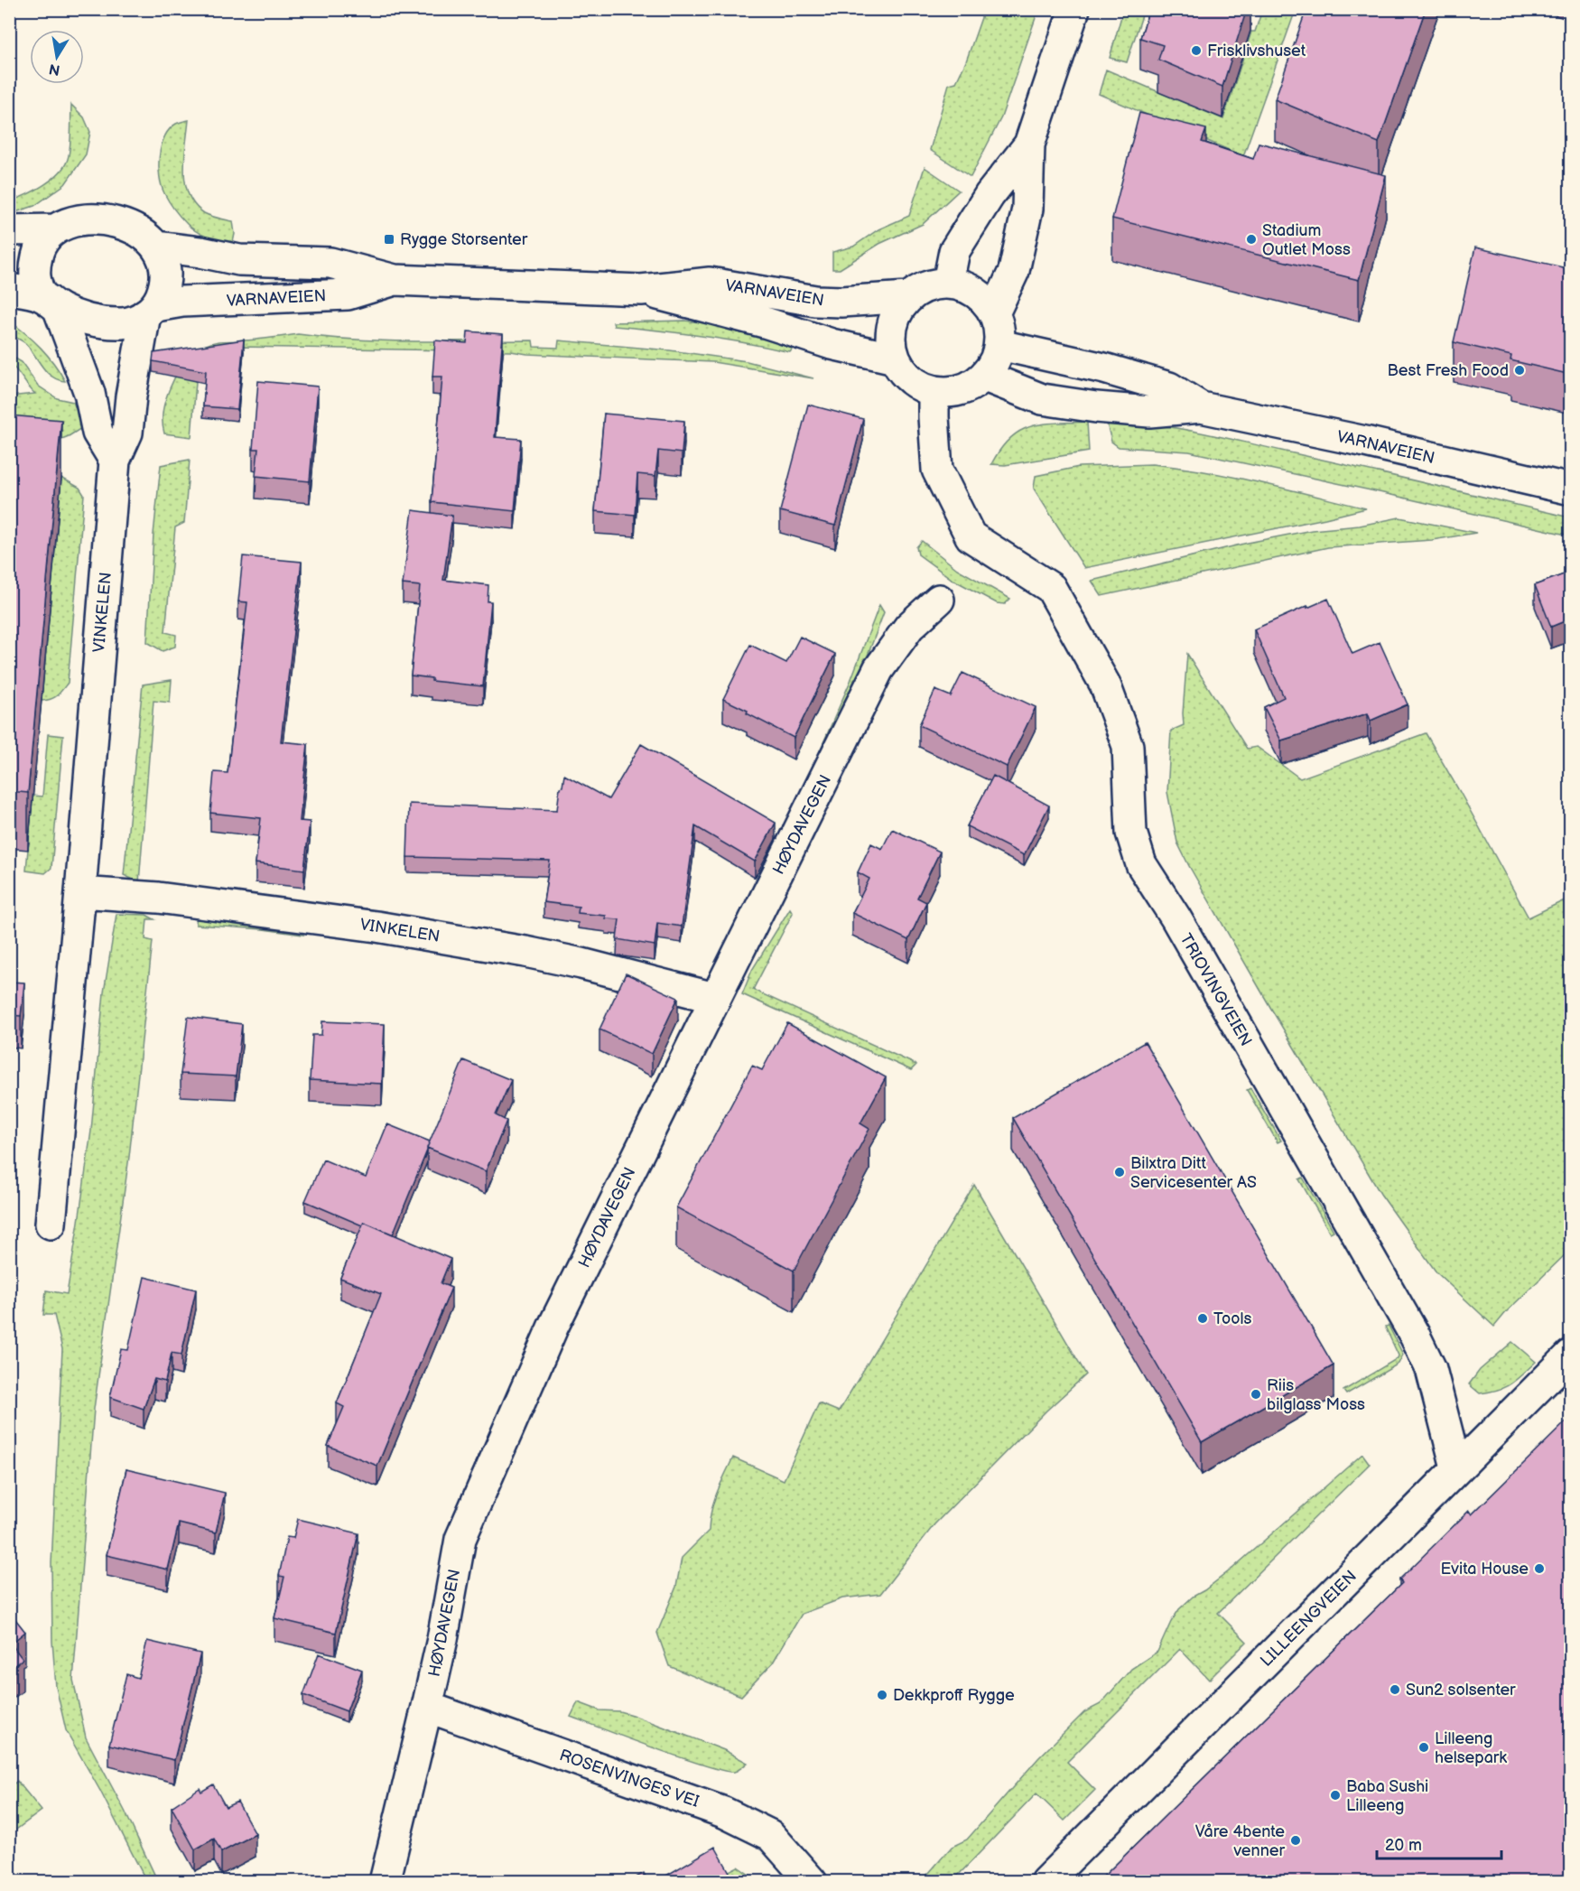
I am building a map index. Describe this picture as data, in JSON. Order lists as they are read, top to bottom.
{
  "streets": {
    "street": [
      "VARNAVEIEN",
      "VINKELEN",
      "HØYDAVEGEN",
      "TRIOVINGVEIEN",
      "LILLEENGVEIEN",
      "ROSENVINGES VEI"
    ]
  },
  "crossings": [
    ["VARNAVEIEN", "VINKELEN"],
    ["VARNAVEIEN", "TRIOVINGVEIEN"],
    ["VINKELEN", "HØYDAVEGEN"],
    ["HØYDAVEGEN", "ROSENVINGES VEI"],
    ["TRIOVINGVEIEN", "LILLEENGVEIEN"]
  ],
  "places": {
    "other": [
      "Frisklivshuset",
      "Stadium Outlet Moss",
      "Best Fresh Food",
      "Bilxtra Ditt Servicesenter AS",
      "Tools",
      "Riis bilglass Moss",
      "Evita House",
      "Sun2 solsenter",
      "Dekkproff Rygge",
      "Lilleeng helsepark",
      "Baba Sushi Lilleeng",
      "Våre 4bente venner"
    ],
    "transit": ["Rygge Storsenter"]
  },
  "scale_bar": "20 m",
  "north": "bottom"
}
